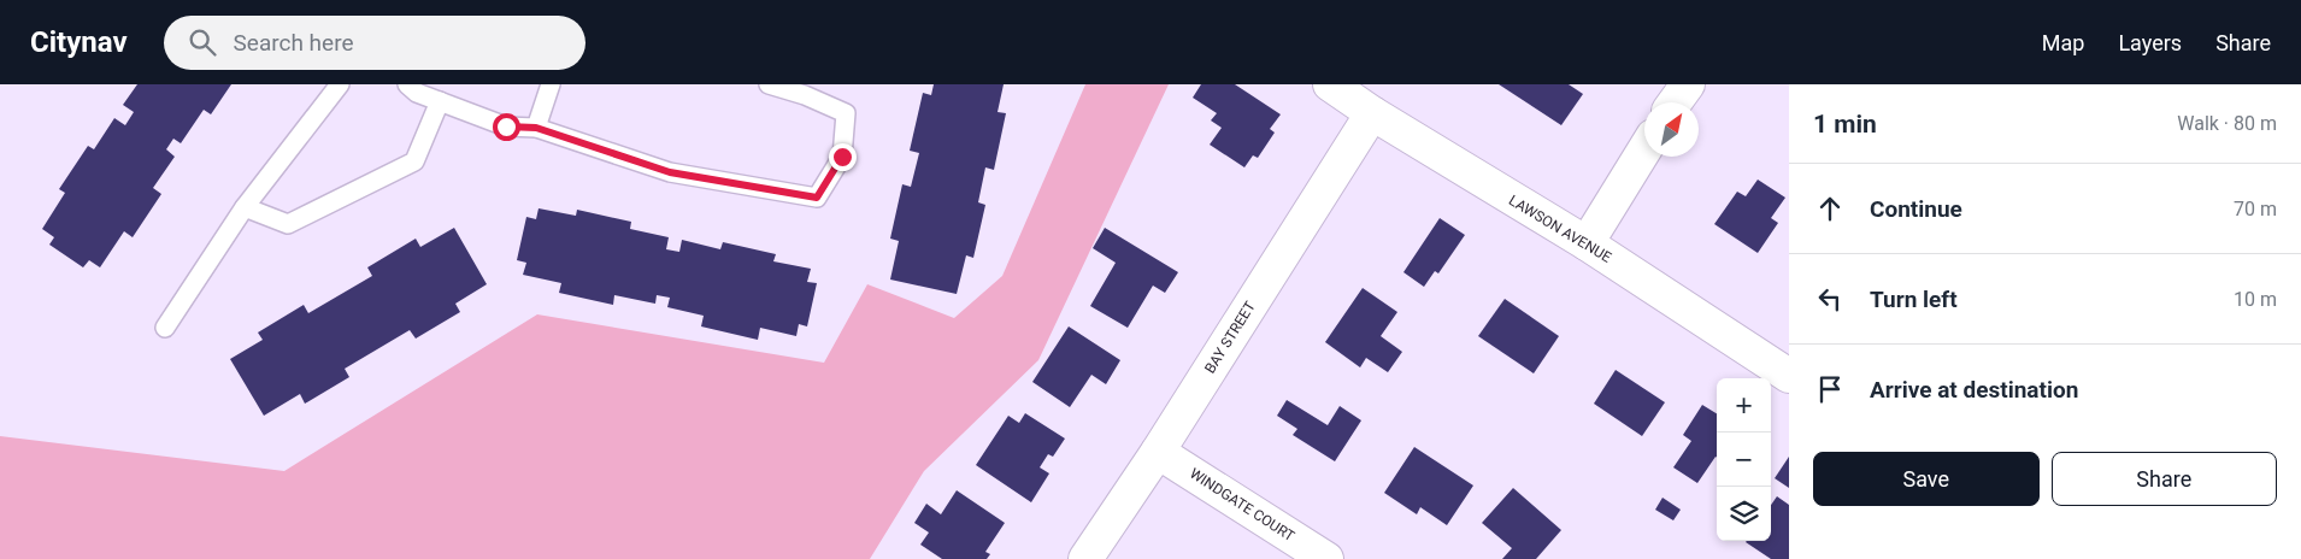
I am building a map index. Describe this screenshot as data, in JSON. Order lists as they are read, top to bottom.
{
  "streets": {
    "street": ["LAWSON AVENUE", "BAY STREET", "WINDGATE COURT"]
  },
  "crossings": [
    ["LAWSON AVENUE", "BAY STREET"],
    ["BAY STREET", "WINDGATE COURT"]
  ],
  "north": "top right",
  "page": {
    "header": "Citynav",
    "search": "Search here",
    "nav": ["Map", "Layers", "Share"],
    "heading": ["1 min", "Walk · 80 m"],
    "list": [
      ["Continue", "70 m"],
      ["Turn left", "10 m"],
      "Arrive at destination"
    ],
    "map_buttons": ["+", "−"],
    "buttons": ["Save", "Share"]
  }
}
